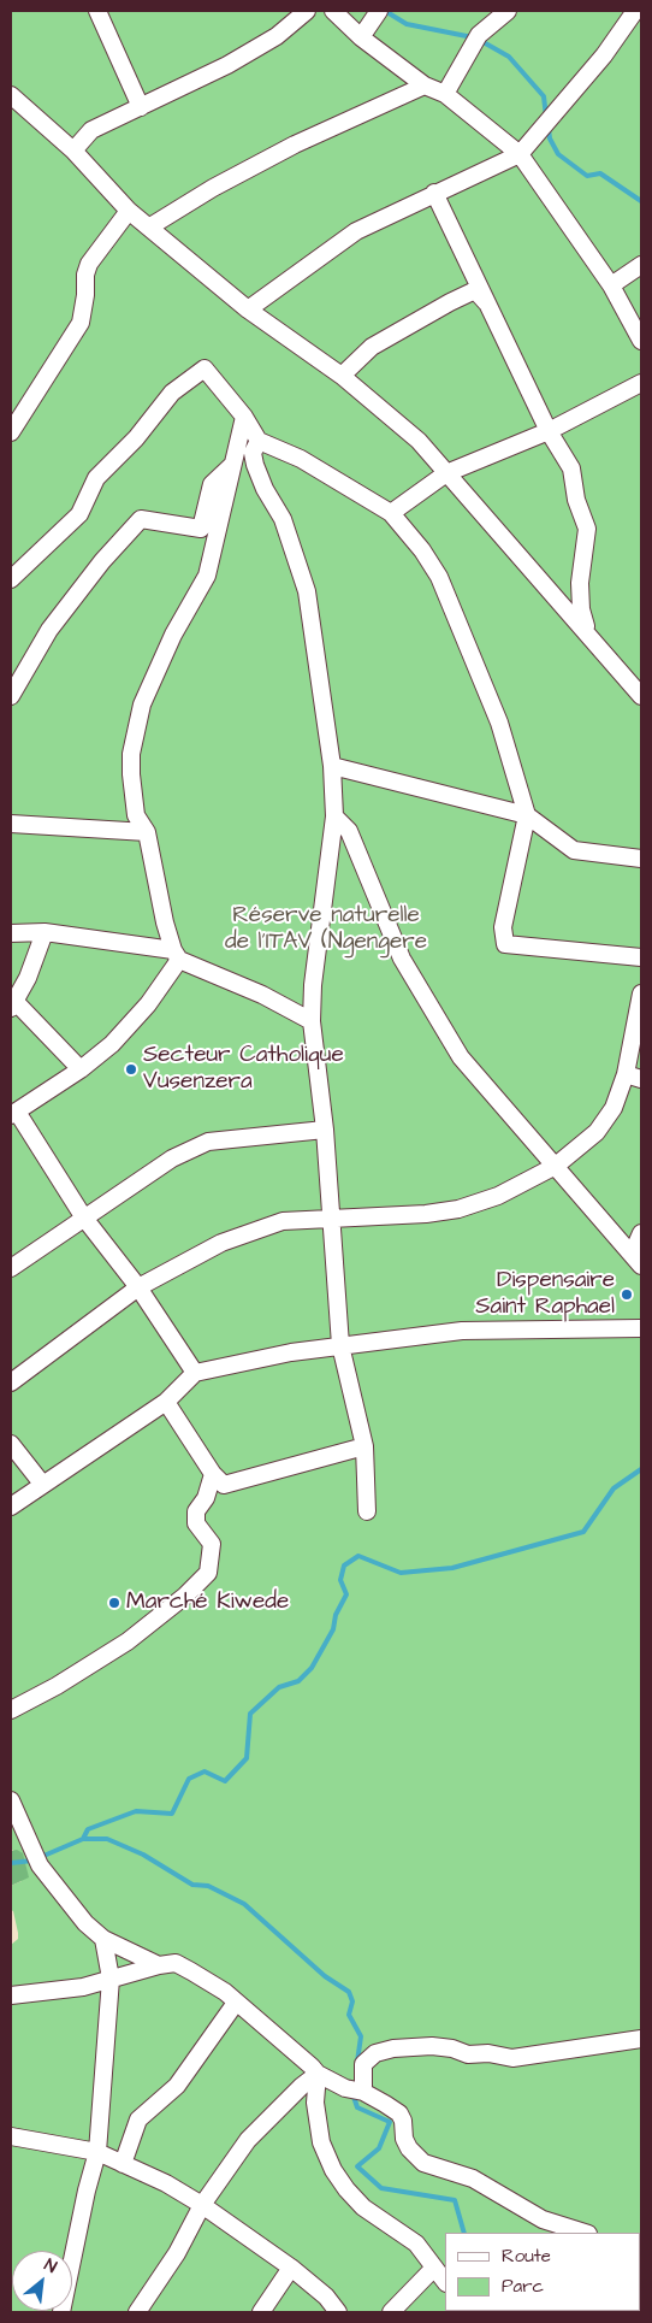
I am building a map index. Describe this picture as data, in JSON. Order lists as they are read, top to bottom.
{
  "parks": ["Réserve naturelle de l'ITAV (Ngengere"],
  "places": ["Secteur Catholique Vusenzera", "Dispensaire Saint Raphael", "Marché Kiwede"],
  "legend": ["Route", "Parc"],
  "north": "top right"
}
